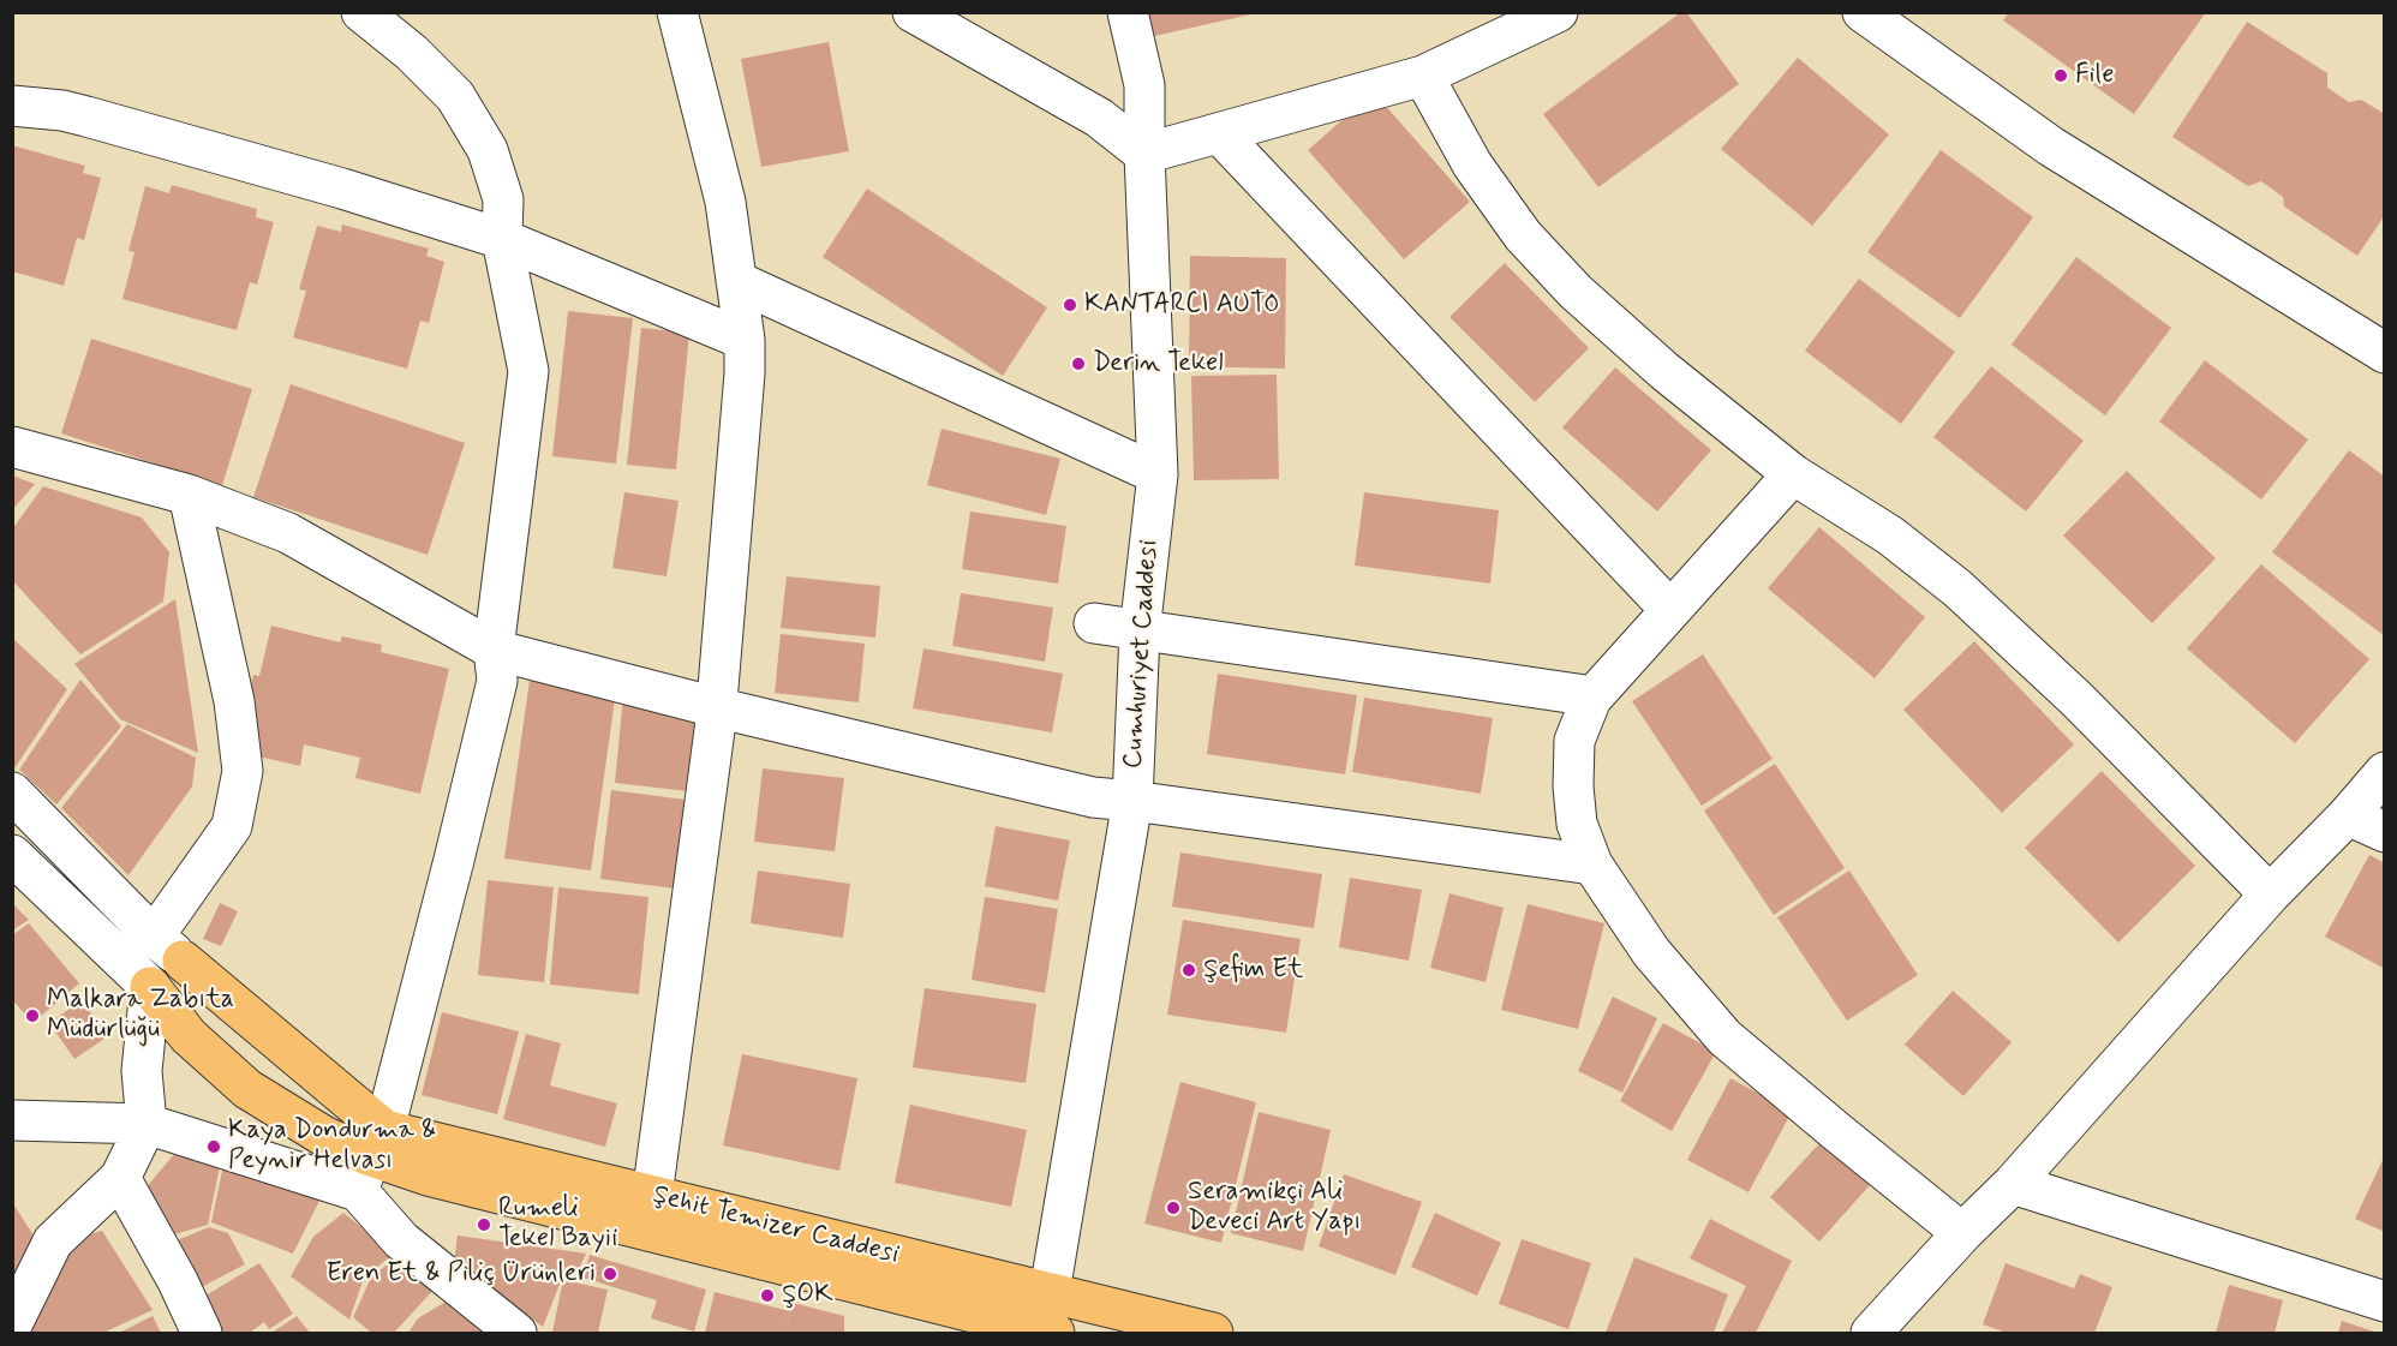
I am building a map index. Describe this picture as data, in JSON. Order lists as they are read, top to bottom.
{
  "streets": {
    "main road": ["Şehit Temizer Caddesi"],
    "street": ["Cumhuriyet Caddesi"]
  },
  "crossings": [
    ["Cumhuriyet Caddesi", "Şehit Temizer Caddesi"]
  ],
  "places": [
    "File",
    "KANTARCI AUTO",
    "Derin Tekel",
    "Şefim Et",
    "Malkara Zabıta Müdürlüğü",
    "Kaya Dondurma & Peynir Helvası",
    "Seramikçi Ali Deveci Art Yapı",
    "Rumeli Tekel Bayii",
    "Eren Et & Piliç Ürünleri",
    "ŞOK"
  ]
}
